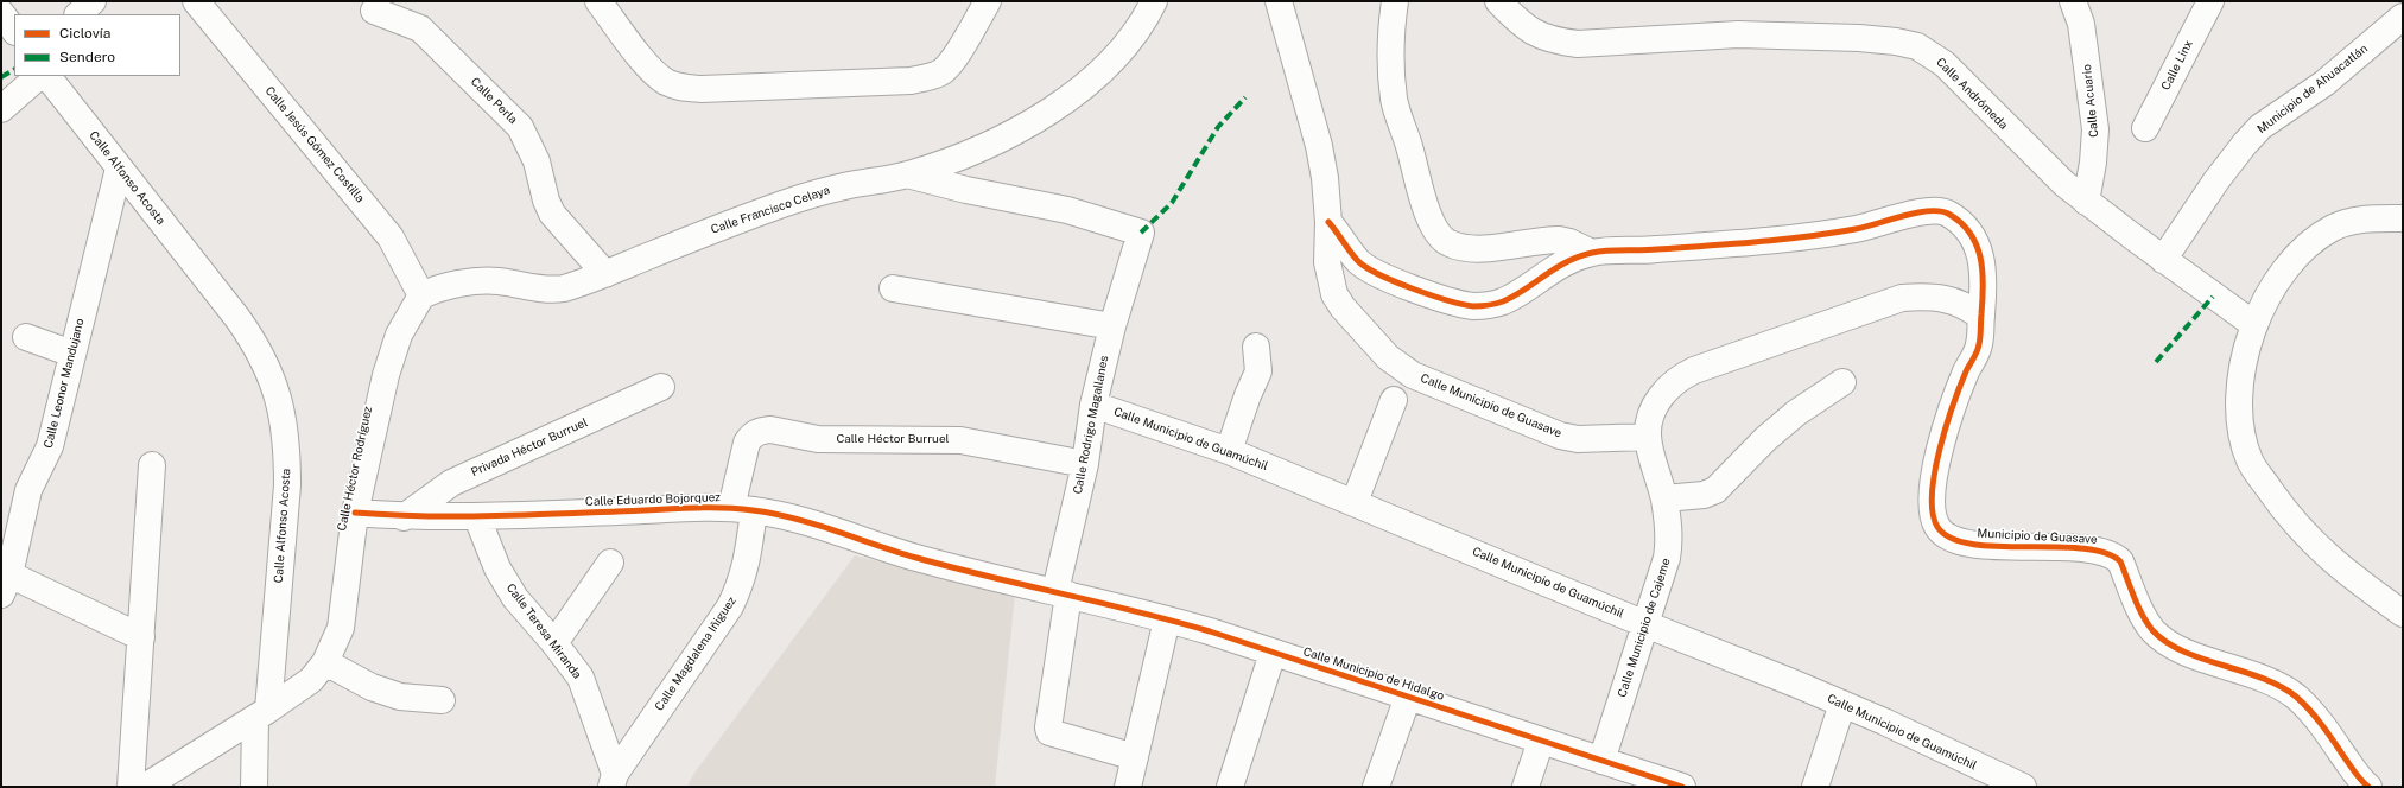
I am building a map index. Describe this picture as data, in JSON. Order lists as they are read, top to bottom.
{
  "streets": {
    "street": [
      "Calle Linx",
      "Municipio de Ahuacatlán",
      "Calle Andrómeda",
      "Calle Perla",
      "Calle Acuario",
      "Calle Jesús Gómez Costilla",
      "Calle Alfonso Acosta",
      "Calle Francisco Celaya",
      "Calle Leonor Mandujano",
      "Calle Municipio de Guasave",
      "Calle Rodrigo Magallanes",
      "Calle Héctor Burruel",
      "Calle Municipio de Guamúchil",
      "Privada Héctor Burruel",
      "Calle Héctor Rodríguez",
      "Calle Eduardo Bojorquez",
      "Municipio de Guasave",
      "Calle Municipio de Cajeme",
      "Calle Teresa Miranda",
      "Calle Magdalena Iñiguez",
      "Calle Municipio de Hidalgo"
    ]
  },
  "crossings": [
    ["Municipio de Ahuacatlán", "Calle Andrómeda"],
    ["Calle Andrómeda", "Calle Acuario"],
    ["Calle Perla", "Calle Francisco Celaya"],
    ["Calle Jesús Gómez Costilla", "Calle Francisco Celaya"],
    ["Calle Jesús Gómez Costilla", "Calle Héctor Rodríguez"],
    ["Calle Alfonso Acosta", "Calle Leonor Mandujano"],
    ["Calle Alfonso Acosta", "Calle Héctor Rodríguez"],
    ["Calle Francisco Celaya", "Calle Rodrigo Magallanes"],
    ["Calle Francisco Celaya", "Calle Héctor Rodríguez"],
    ["Calle Municipio de Guasave", "Calle Municipio de Cajeme"],
    ["Calle Rodrigo Magallanes", "Calle Héctor Burruel"],
    ["Calle Rodrigo Magallanes", "Calle Municipio de Guamúchil"],
    ["Calle Rodrigo Magallanes", "Calle Eduardo Bojorquez"],
    ["Calle Rodrigo Magallanes", "Calle Municipio de Hidalgo"],
    ["Calle Héctor Burruel", "Calle Magdalena Iñiguez"],
    ["Calle Municipio de Guamúchil", "Calle Municipio de Cajeme"],
    ["Privada Héctor Burruel", "Calle Eduardo Bojorquez"],
    ["Calle Héctor Rodríguez", "Calle Eduardo Bojorquez"],
    ["Calle Eduardo Bojorquez", "Calle Teresa Miranda"],
    ["Calle Eduardo Bojorquez", "Calle Magdalena Iñiguez"],
    ["Calle Eduardo Bojorquez", "Calle Municipio de Hidalgo"],
    ["Calle Municipio de Cajeme", "Calle Municipio de Hidalgo"],
    ["Calle Teresa Miranda", "Calle Magdalena Iñiguez"]
  ],
  "legend": ["Ciclovía", "Sendero"]
}
